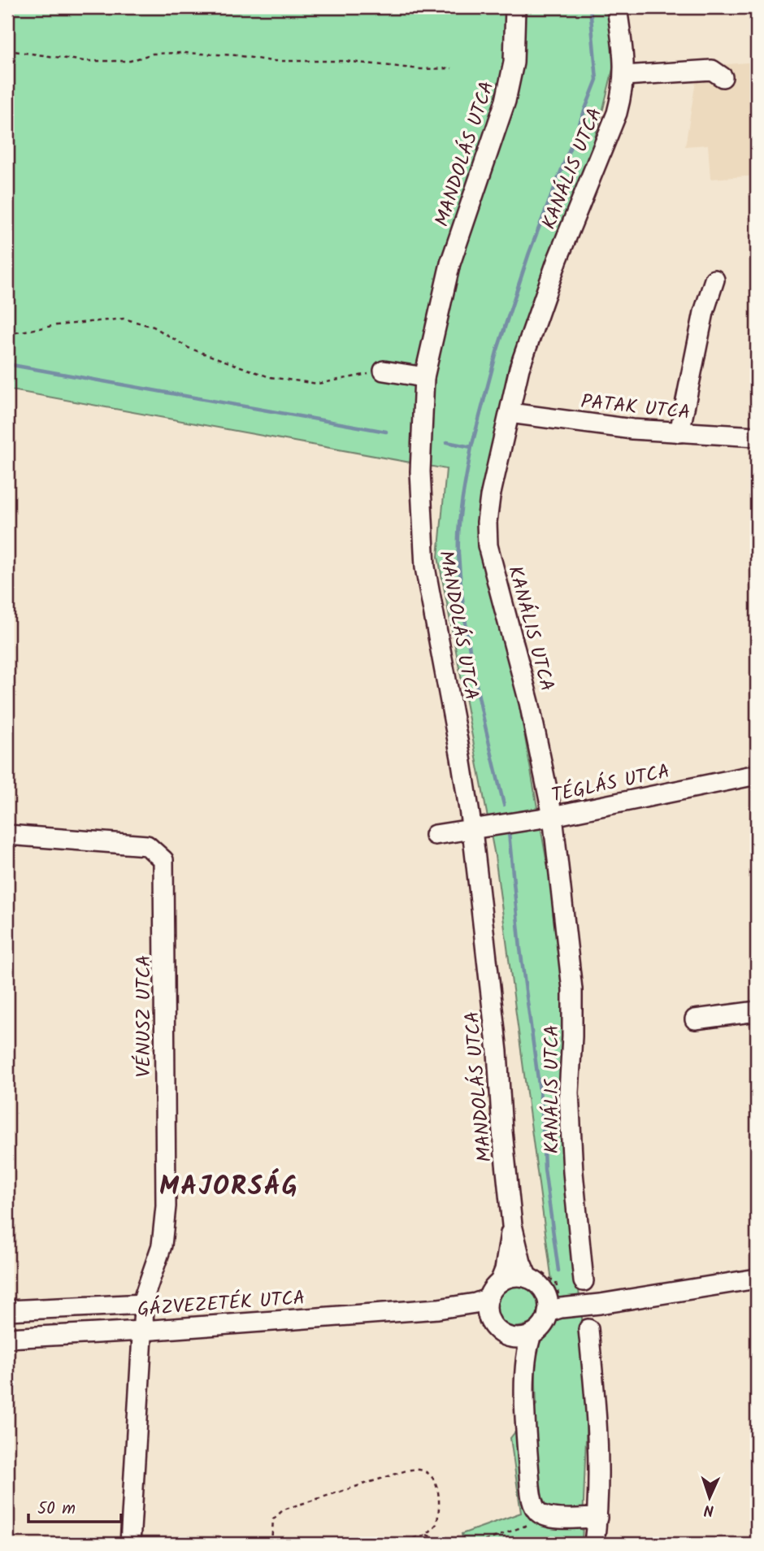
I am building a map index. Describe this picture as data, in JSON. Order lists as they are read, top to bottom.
{
  "streets": {
    "street": [
      "MANDOLÁS UTCA",
      "KANÁLIS UTCA",
      "PATAK UTCA",
      "TÉGLÁS UTCA",
      "VÉNUSZ UTCA",
      "GÁZVEZETÉK UTCA"
    ]
  },
  "crossings": [
    ["MANDOLÁS UTCA", "TÉGLÁS UTCA"],
    ["MANDOLÁS UTCA", "GÁZVEZETÉK UTCA"],
    ["KANÁLIS UTCA", "PATAK UTCA"],
    ["KANÁLIS UTCA", "TÉGLÁS UTCA"],
    ["VÉNUSZ UTCA", "GÁZVEZETÉK UTCA"]
  ],
  "districts": ["MAJORSÁG"],
  "scale_bar": "50 m",
  "north": "bottom"
}
